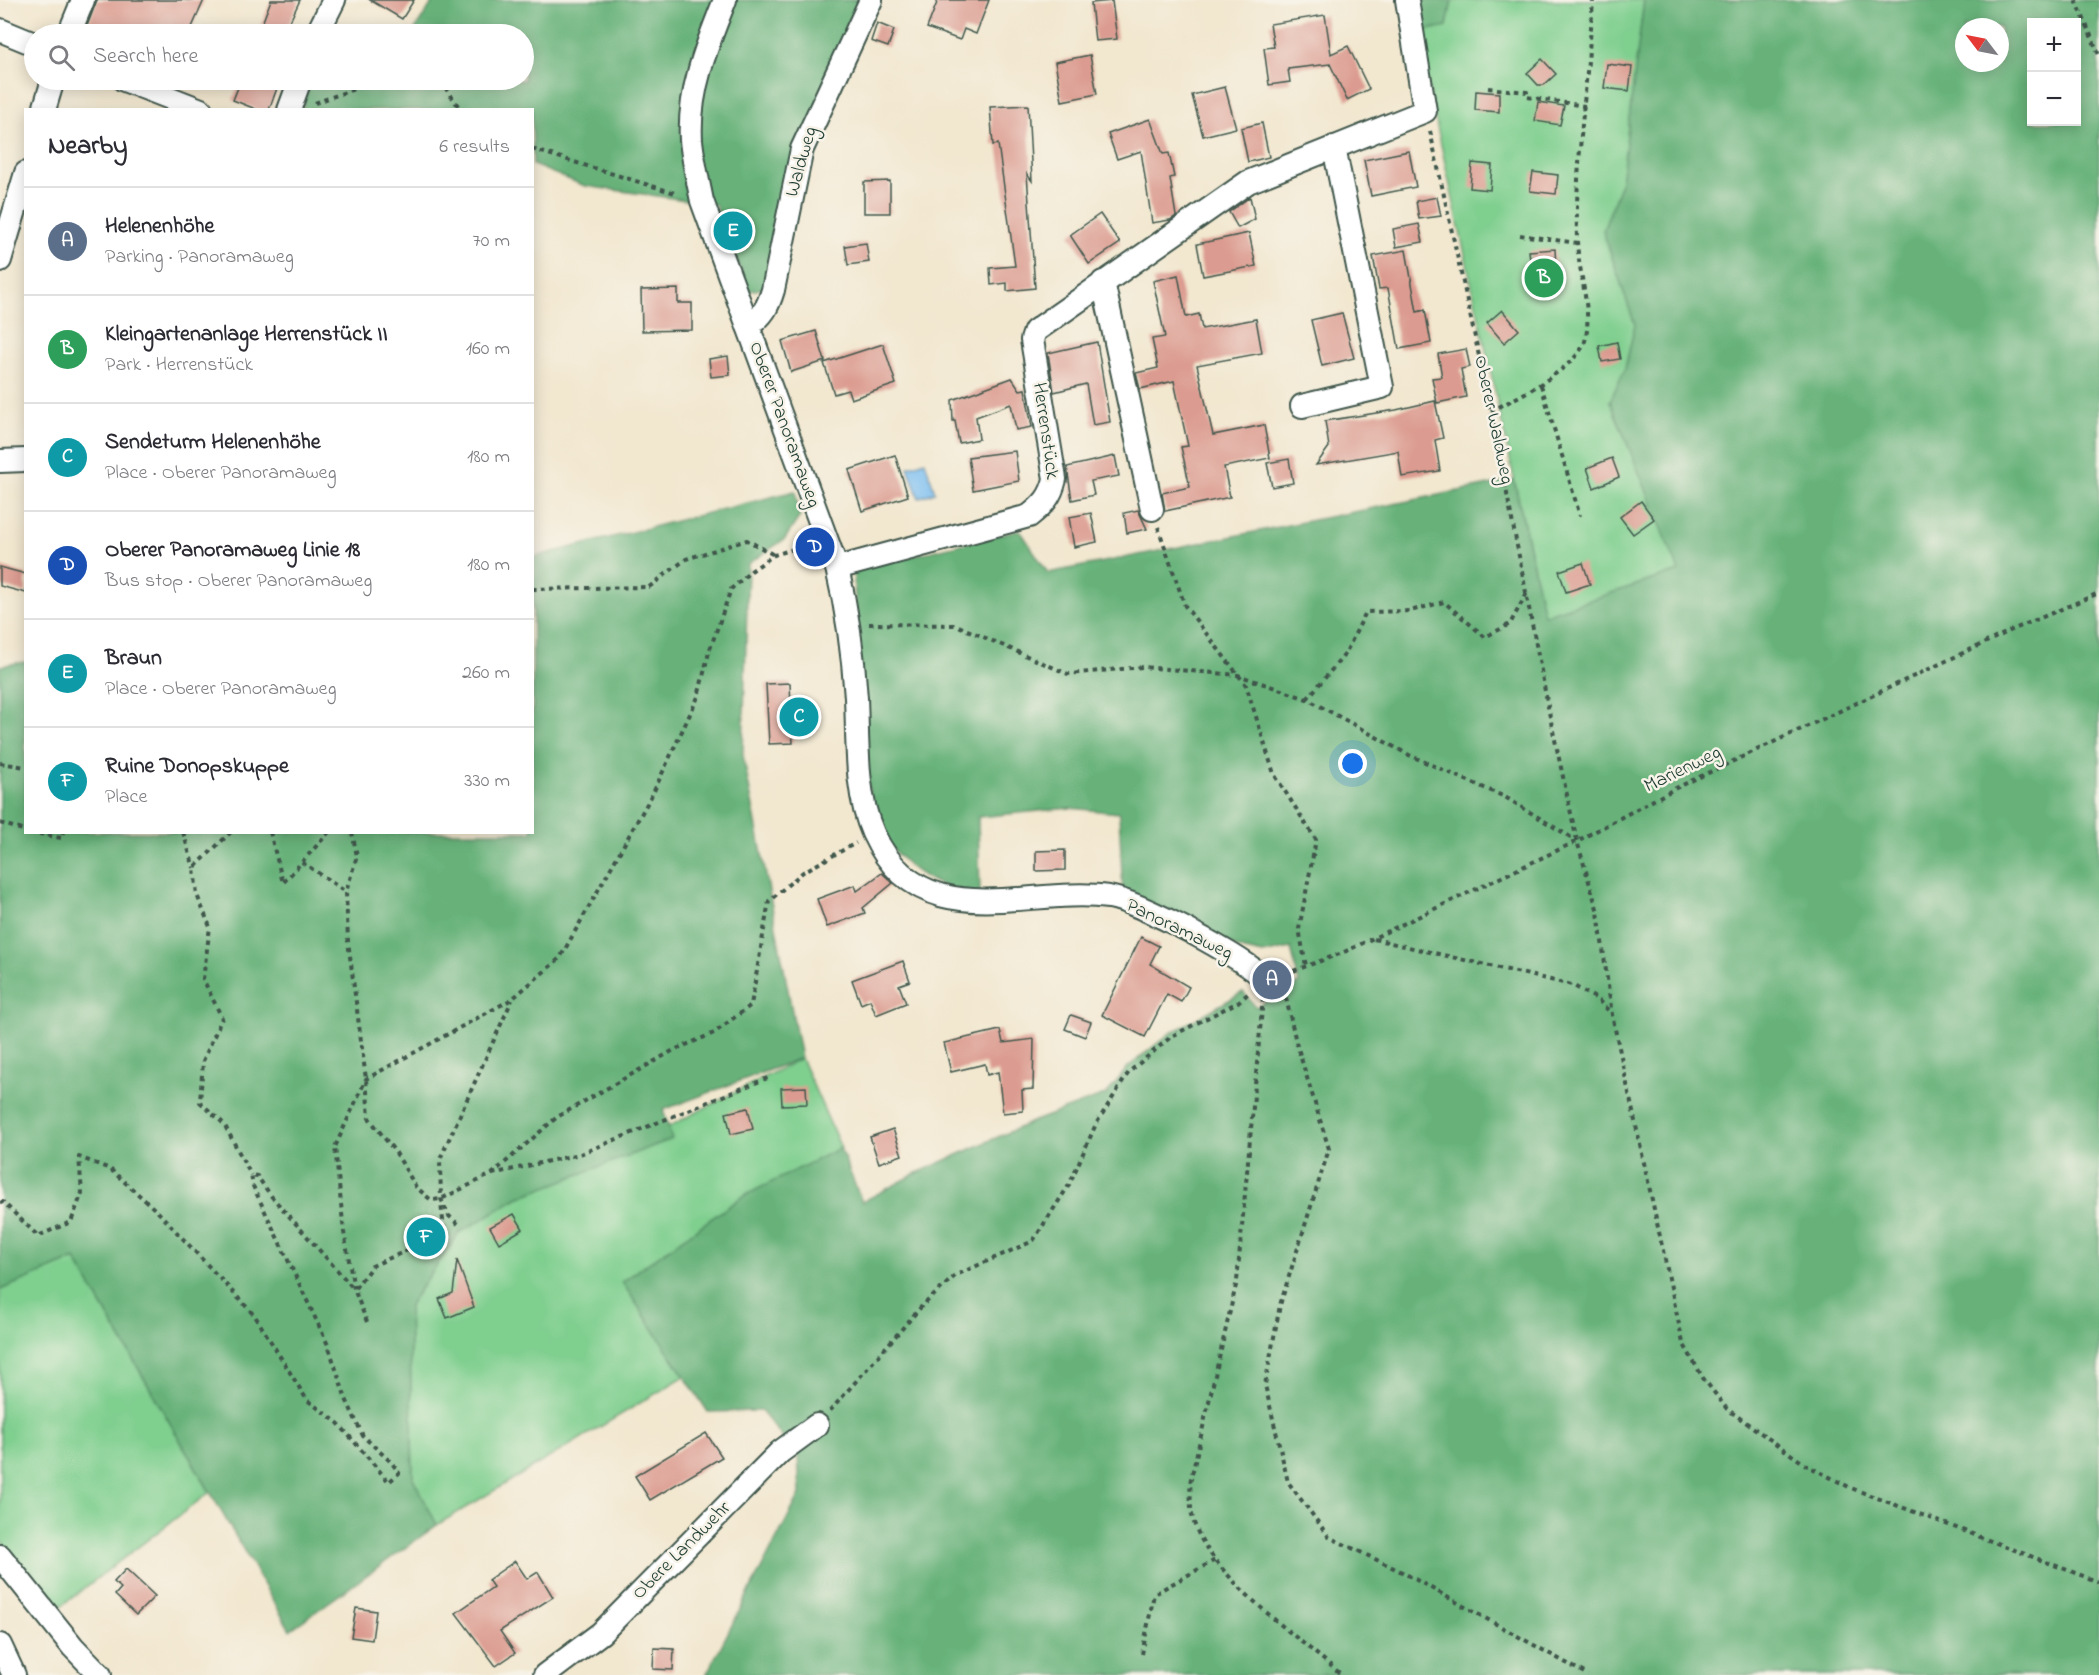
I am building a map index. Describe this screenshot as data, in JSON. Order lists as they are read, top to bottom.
{
  "streets": {
    "street": [
      "Waldweg",
      "Oberer Panoramaweg",
      "Herrenstück",
      "Panoramaweg",
      "Obere Landwehr"
    ],
    "path": ["Oberer Waldweg", "Marienweg"]
  },
  "crossings": [
    ["Waldweg", "Oberer Panoramaweg"],
    ["Oberer Waldweg", "Herrenstück"],
    ["Oberer Waldweg", "Marienweg"],
    ["Oberer Panoramaweg", "Herrenstück"],
    ["Oberer Panoramaweg", "Panoramaweg"],
    ["Marienweg", "Panoramaweg"],
    ["Marienweg", "Obere Landwehr"]
  ],
  "north": "top left",
  "page": {
    "map_buttons": ["+", "−"],
    "search": "Search here",
    "heading": ["Nearby", "6 results"],
    "list": [
      {
        "mark": "A",
        "name": "Helenenhöhe",
        "note": "Parking · Panoramaweg",
        "value": "70 m"
      },
      {
        "mark": "B",
        "name": "Kleingartenanlage Herrenstück II",
        "note": "Park · Herrenstück",
        "value": "160 m"
      },
      {
        "mark": "C",
        "name": "Sendeturm Helenenhöhe",
        "note": "Place · Oberer Panoramaweg",
        "value": "180 m"
      },
      {
        "mark": "D",
        "name": "Oberer Panoramaweg Linie 18",
        "note": "Bus stop · Oberer Panoramaweg",
        "value": "180 m"
      },
      {
        "mark": "E",
        "name": "Braun",
        "note": "Place · Oberer Panoramaweg",
        "value": "260 m"
      },
      {
        "mark": "F",
        "name": "Ruine Donopskuppe",
        "note": "Place",
        "value": "330 m"
      }
    ],
    "pins": [
      "E",
      "B",
      "D",
      "C",
      "A",
      "F"
    ]
  }
}
